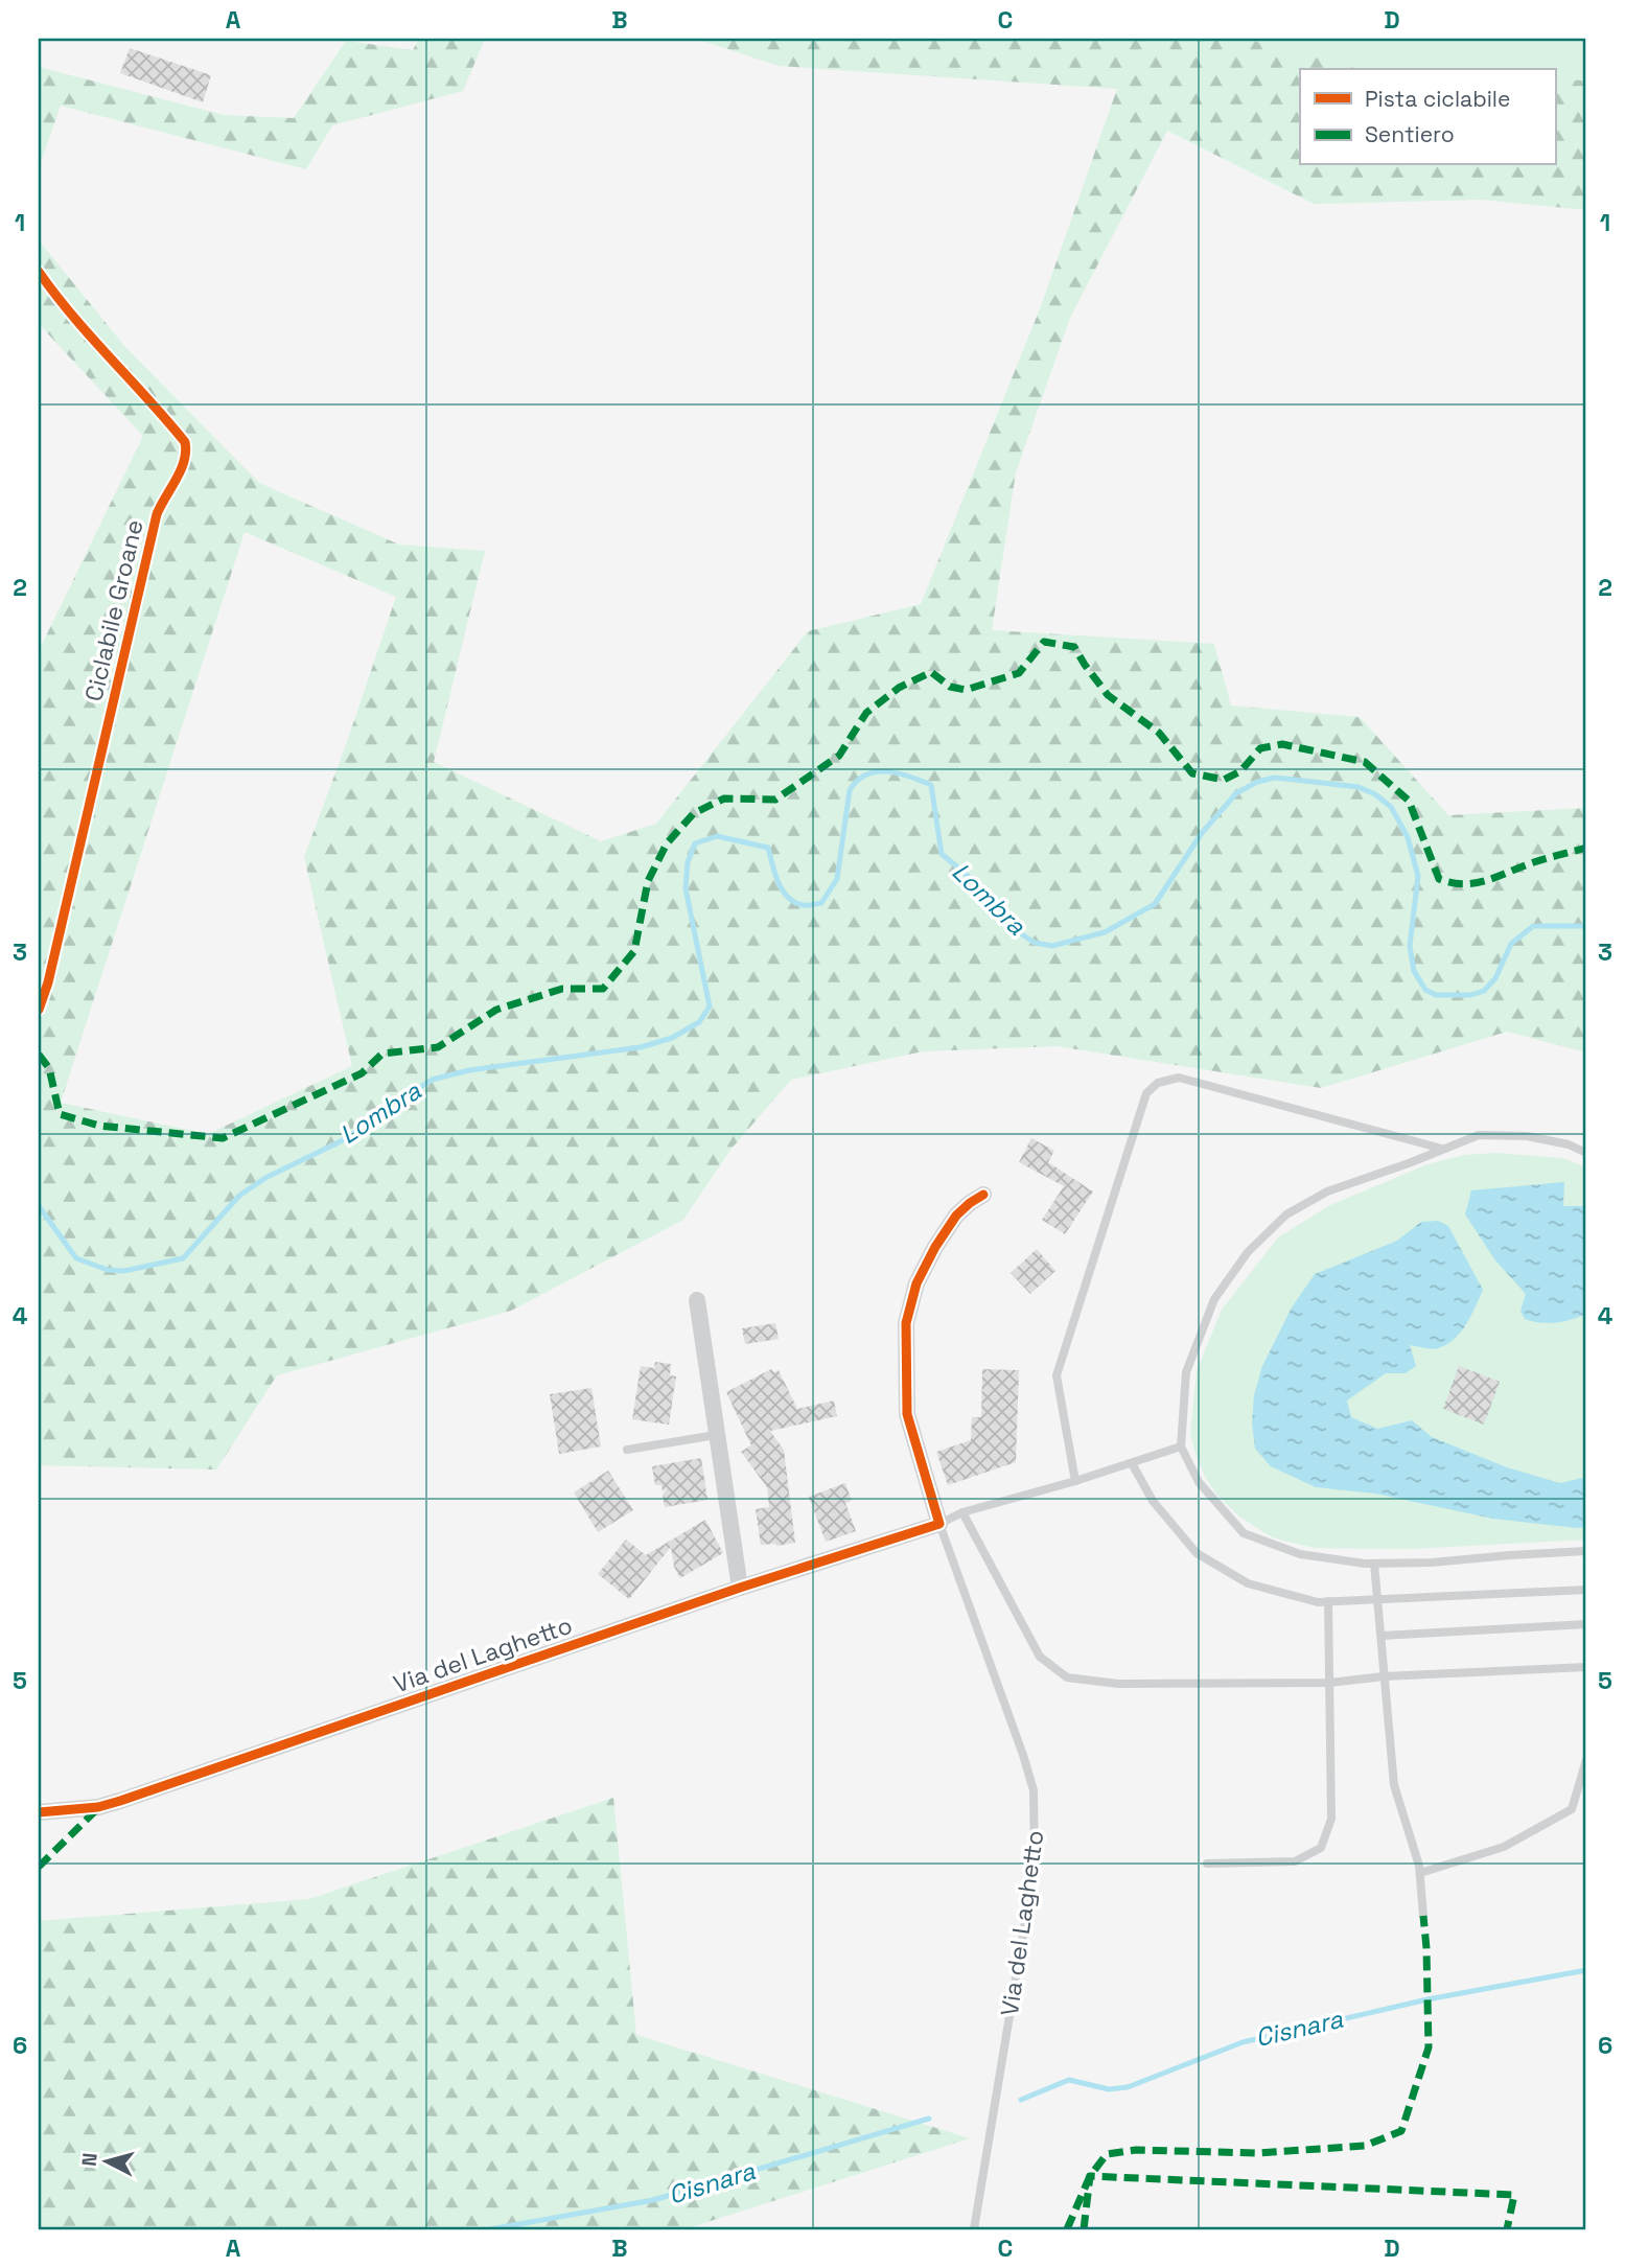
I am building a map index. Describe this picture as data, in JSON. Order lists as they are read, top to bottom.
{
  "streets": {
    "street": ["Via del Laghetto"],
    "cycle path": ["Ciclabile Groane"]
  },
  "water": ["Lombra", "Cisnara"],
  "legend": ["Pista ciclabile", "Sentiero"],
  "north": "left",
  "grid": {
    "columns": [
      "A",
      "B",
      "C",
      "D"
    ],
    "rows": [
      "1",
      "2",
      "3",
      "4",
      "5",
      "6"
    ]
  }
}
